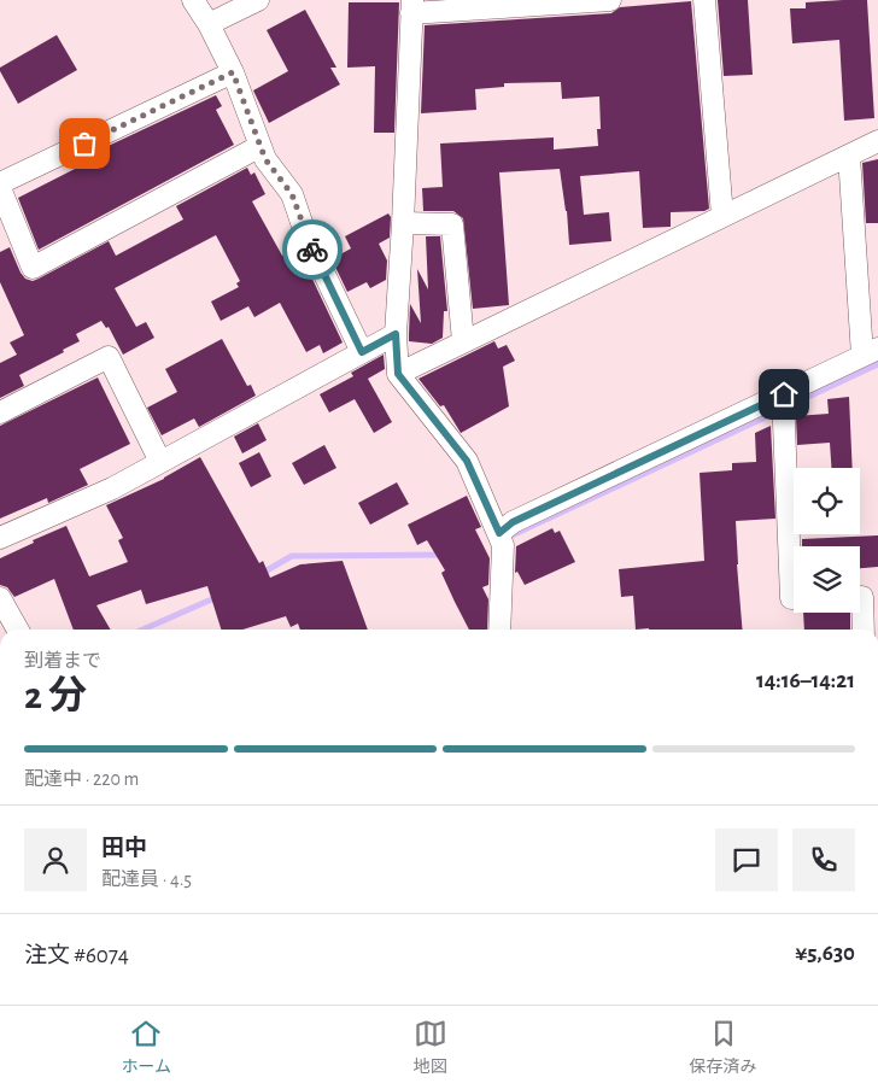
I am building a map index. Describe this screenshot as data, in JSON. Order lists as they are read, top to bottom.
{
  "page": {
    "heading": ["2 分", "到着まで", "14:16–14:21"],
    "panel": [
      "田中",
      "配達員 · 4.5",
      "注文 #6074",
      "¥5,630"
    ],
    "bar": "配達中 · 220 m",
    "tabs": ["ホーム", "地図", "保存済み"]
  }
}
